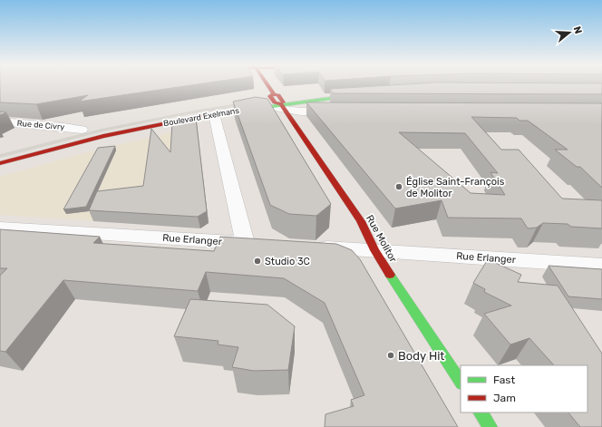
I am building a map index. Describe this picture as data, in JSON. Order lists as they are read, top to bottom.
{
  "streets": {
    "main road": ["Boulevard Exelmans", "Rue Molitor"],
    "street": ["Rue de Civry", "Rue Erlanger"]
  },
  "crossings": [
    ["Boulevard Exelmans", "Rue Molitor"],
    ["Boulevard Exelmans", "Rue Erlanger"],
    ["Rue Molitor", "Rue Erlanger"]
  ],
  "places": ["Église Saint-François de Molitor", "Studio 3C", "Body Hit"],
  "legend": ["Fast", "Jam"],
  "north": "right"
}
